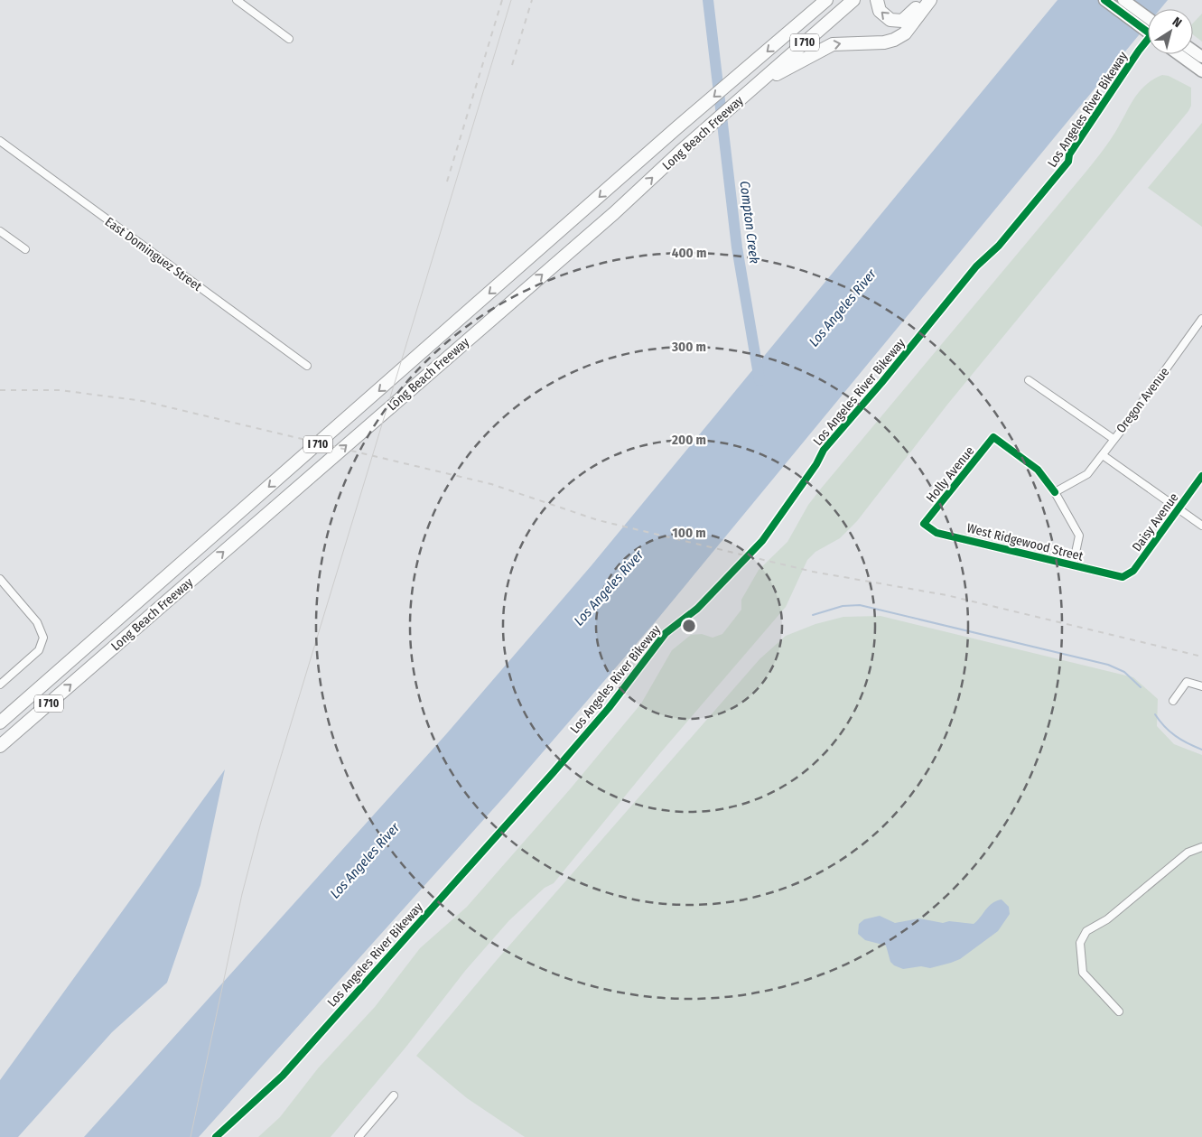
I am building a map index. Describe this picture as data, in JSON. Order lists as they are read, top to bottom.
{
  "streets": {
    "highway": ["I 710", "Long Beach Freeway"],
    "street": [
      "East Dominguez Street",
      "Oregon Avenue",
      "Holly Avenue",
      "Daisy Avenue",
      "West Ridgewood Street"
    ],
    "cycle path": ["Los Angeles River Bikeway"]
  },
  "crossings": [
    ["Oregon Avenue", "Holly Avenue"],
    ["Holly Avenue", "West Ridgewood Street"],
    ["Daisy Avenue", "West Ridgewood Street"]
  ],
  "water": ["Compton Creek", "Los Angeles River"],
  "north": "top right",
  "rings": [
    "400 m",
    "300 m",
    "200 m",
    "100 m"
  ]
}
